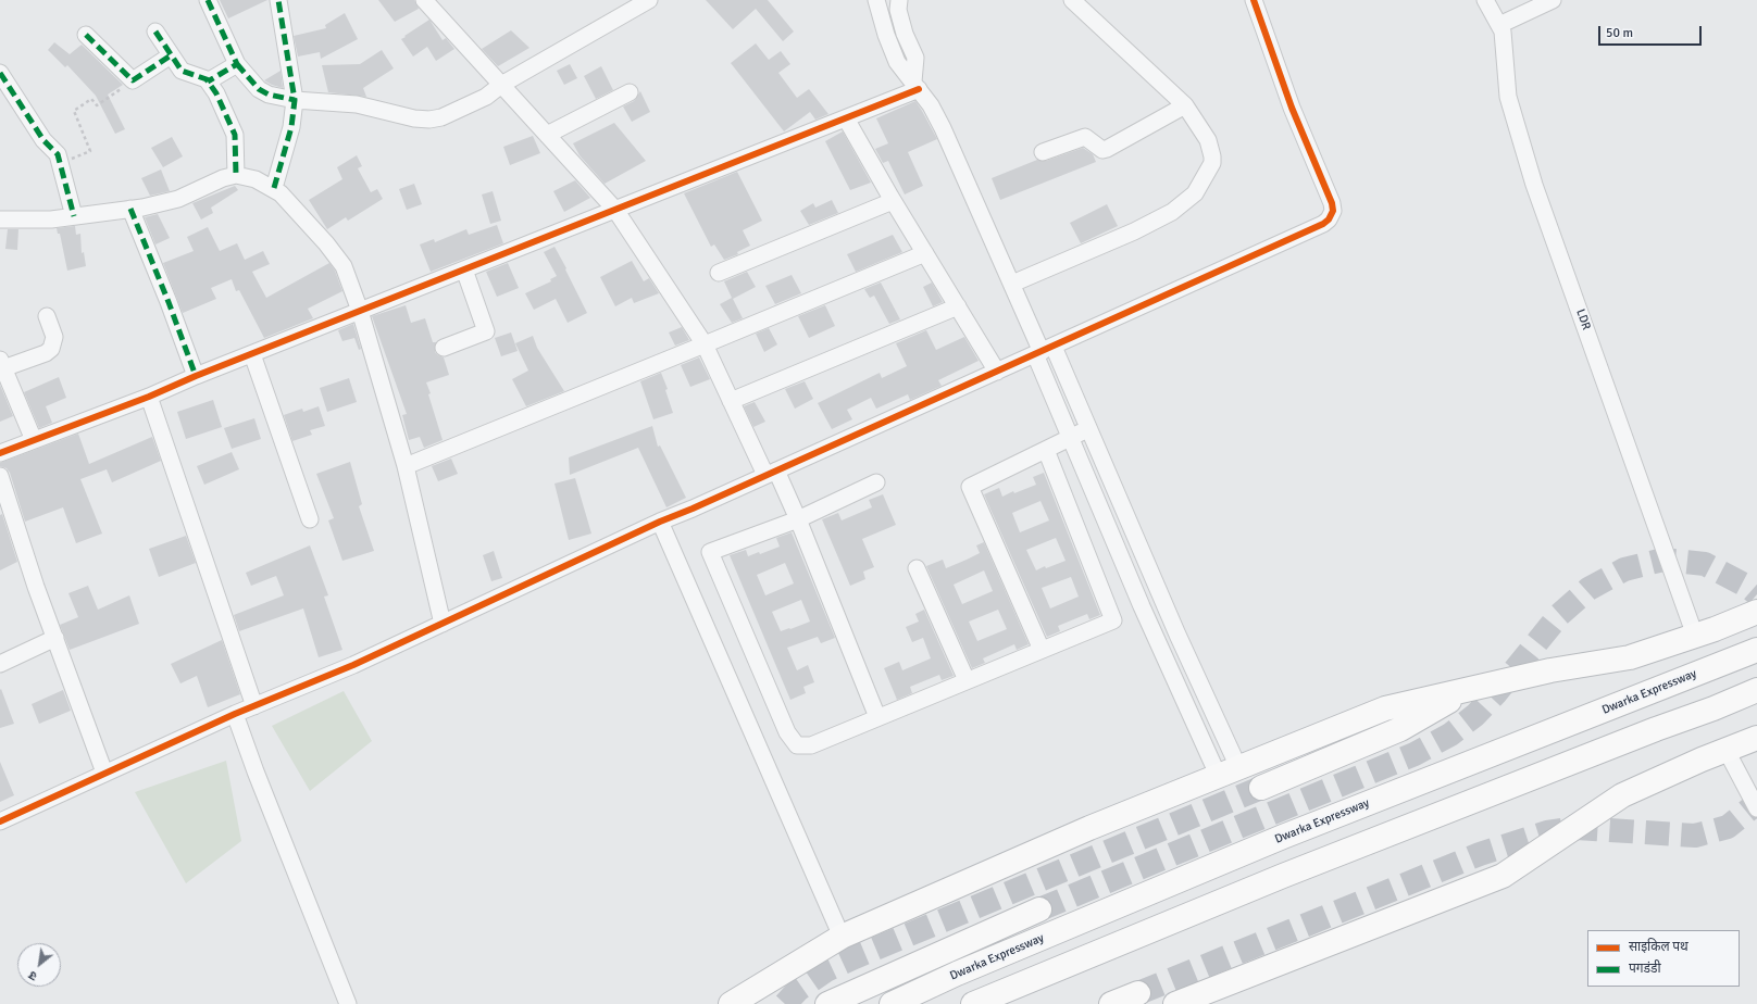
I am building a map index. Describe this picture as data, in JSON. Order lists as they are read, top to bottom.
{
  "streets": {
    "highway": ["Dwarka Expressway"],
    "street": ["LDR"]
  },
  "legend": ["साइकिल पथ", "पगडंडी"],
  "scale_bar": "50 m",
  "north": "bottom left"
}
